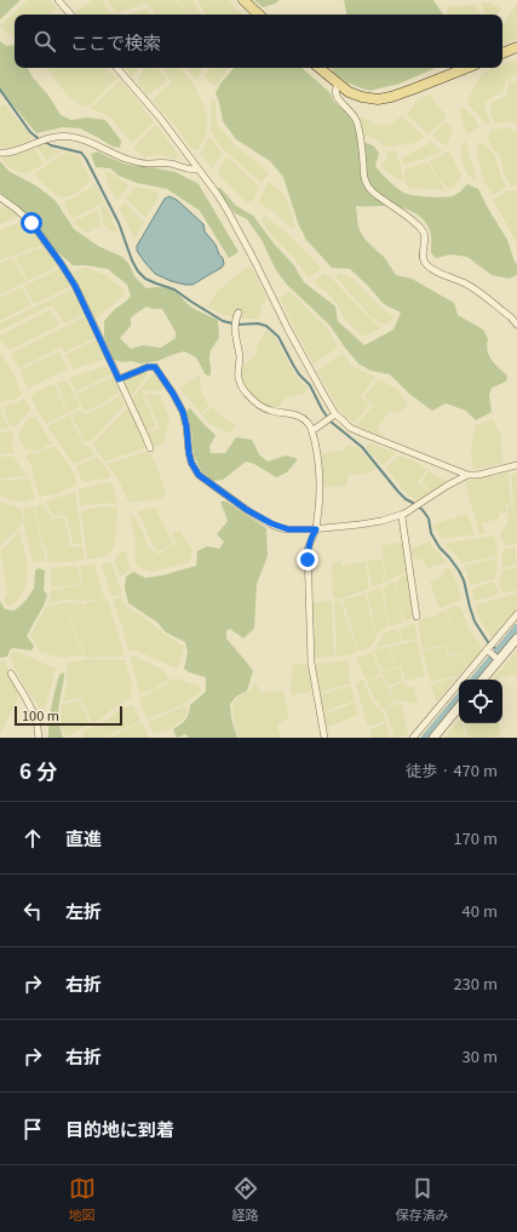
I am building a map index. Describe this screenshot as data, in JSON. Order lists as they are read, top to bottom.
{
  "scale_bar": "100 m",
  "page": {
    "search": "ここで検索",
    "scale": "100 m",
    "heading": ["6 分", "徒歩 · 470 m"],
    "list": [
      ["直進", "170 m"],
      ["左折", "40 m"],
      ["右折", "230 m"],
      ["右折", "30 m"],
      "目的地に到着"
    ],
    "nav": ["地図", "経路", "保存済み"]
  }
}
